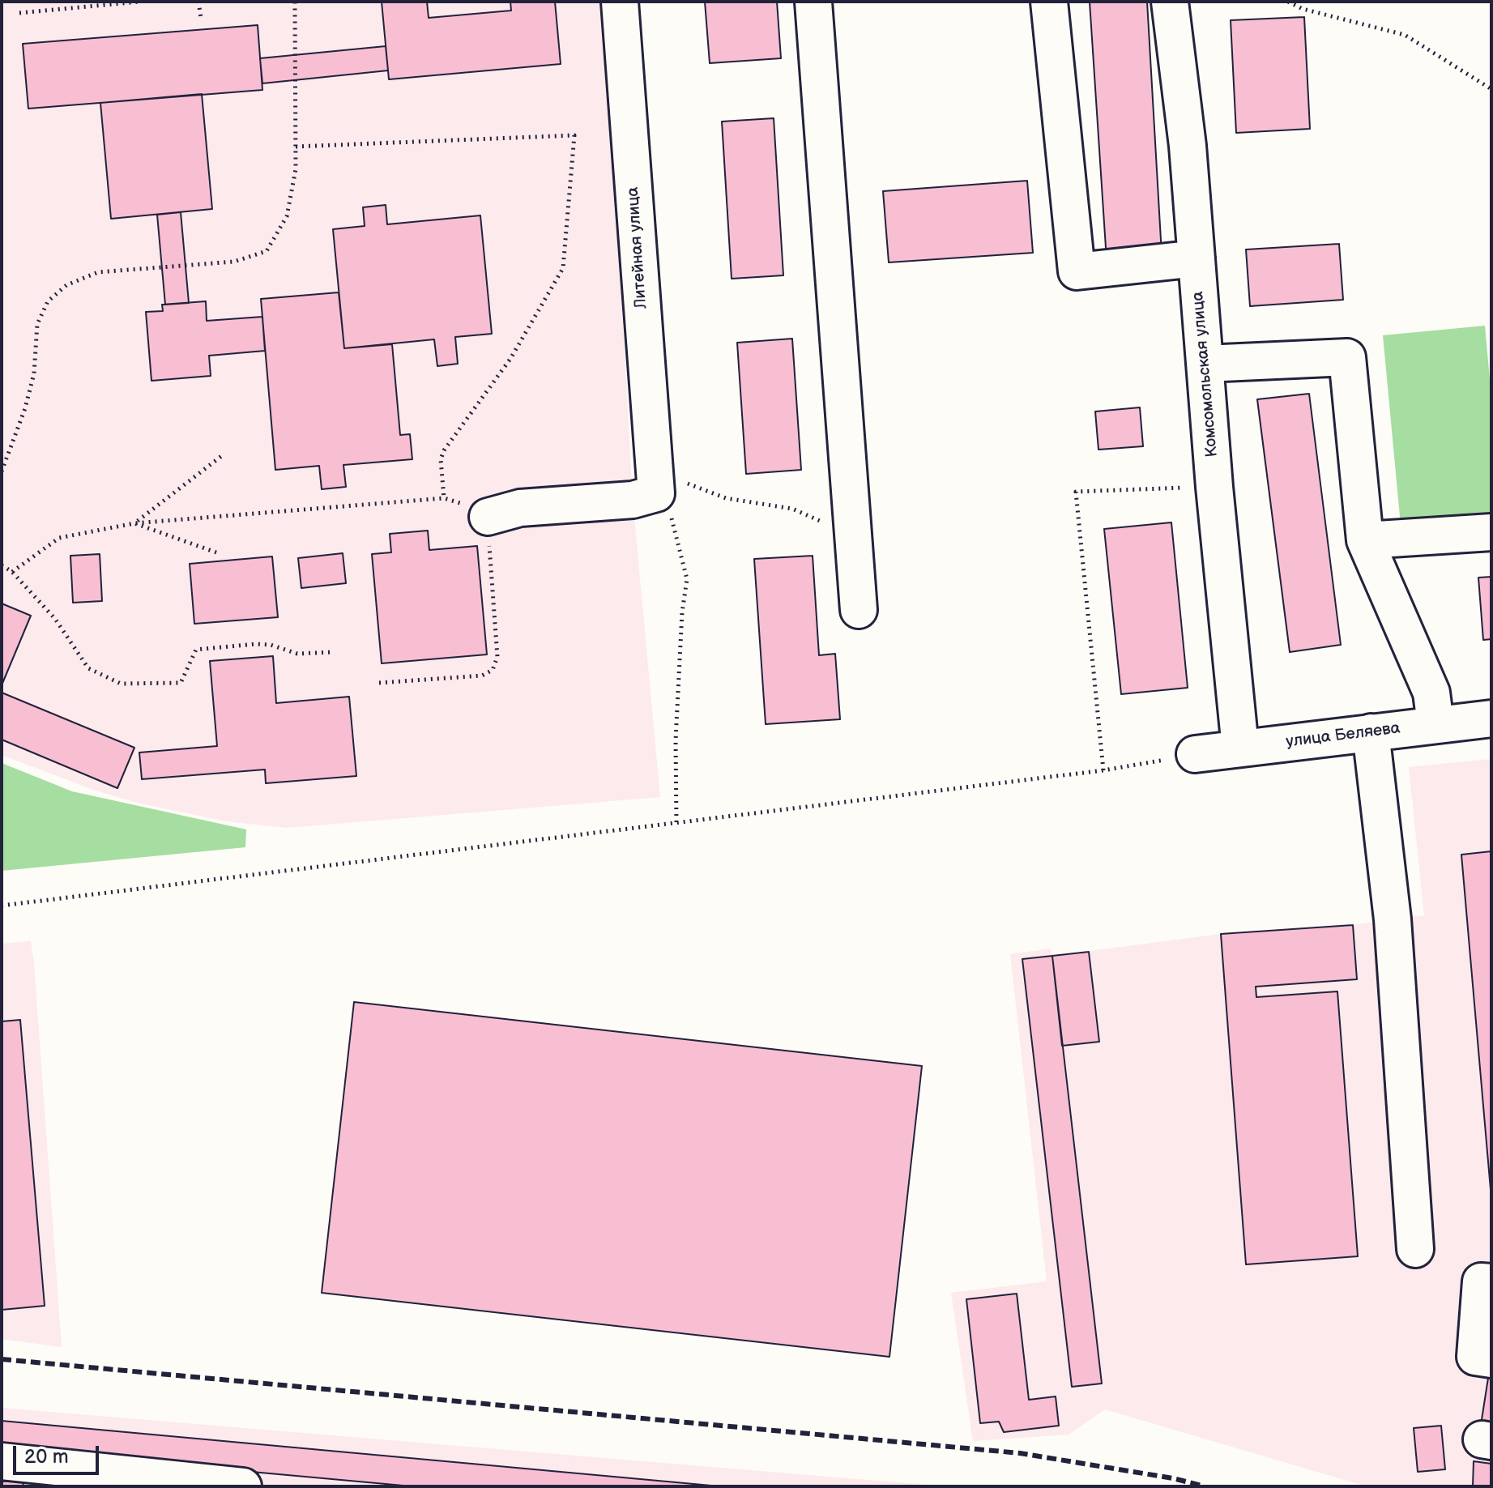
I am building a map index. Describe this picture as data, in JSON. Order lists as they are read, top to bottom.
{
  "streets": {
    "street": ["Литейная улица", "Комсомольская улица", "улица Беляева"]
  },
  "crossings": [
    ["Комсомольская улица", "улица Беляева"]
  ],
  "scale_bar": "20 m"
}
